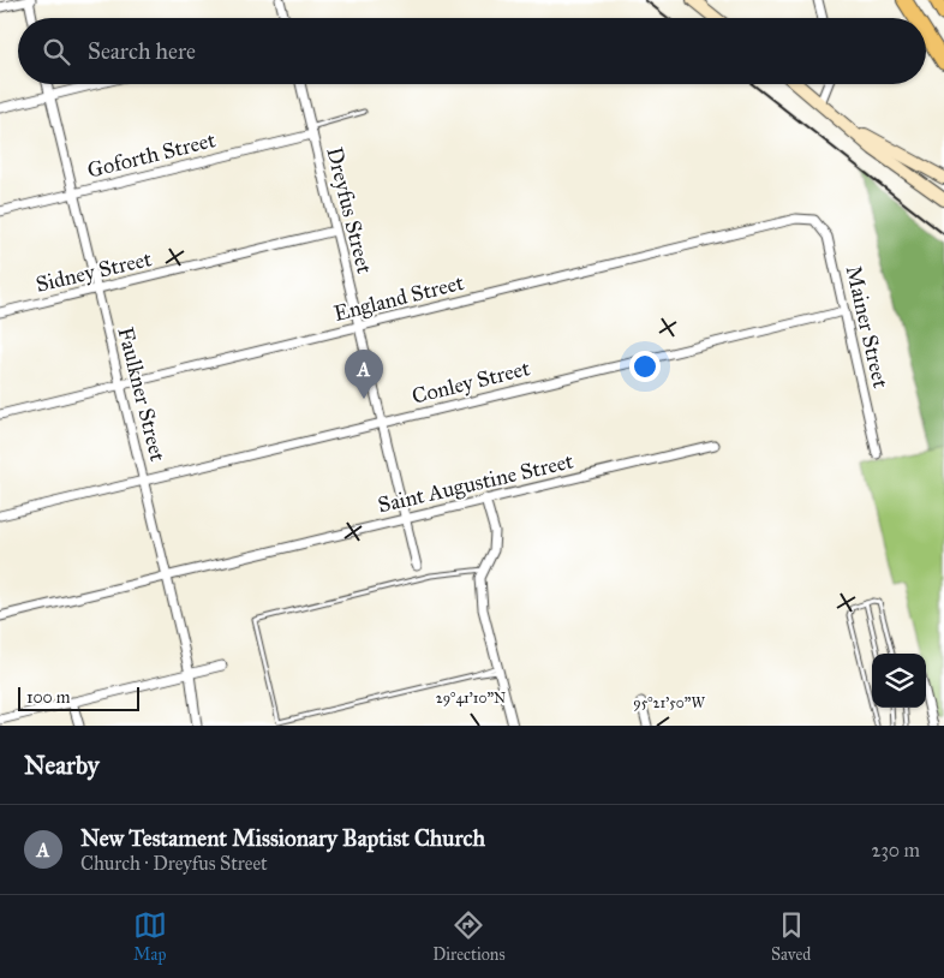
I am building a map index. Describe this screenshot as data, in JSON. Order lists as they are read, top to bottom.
{
  "streets": {
    "street": [
      "Goforth Street",
      "Dreyfus Street",
      "Sidney Street",
      "England Street",
      "Mainer Street",
      "Conley Street",
      "Faulkner Street",
      "Saint Augustine Street"
    ]
  },
  "crossings": [
    ["Goforth Street", "Dreyfus Street"],
    ["Goforth Street", "Faulkner Street"],
    ["Dreyfus Street", "Sidney Street"],
    ["Dreyfus Street", "England Street"],
    ["Dreyfus Street", "Conley Street"],
    ["Dreyfus Street", "Saint Augustine Street"],
    ["Sidney Street", "Faulkner Street"],
    ["England Street", "Mainer Street"],
    ["England Street", "Faulkner Street"],
    ["Mainer Street", "Conley Street"],
    ["Conley Street", "Faulkner Street"],
    ["Faulkner Street", "Saint Augustine Street"]
  ],
  "scale_bar": "100 m",
  "page": {
    "search": "Search here",
    "pins": "A",
    "scale": "100 m",
    "heading": "Nearby",
    "list": [
      {
        "mark": "A",
        "name": "New Testament Missionary Baptist Church",
        "note": "Church · Dreyfus Street",
        "value": "230 m"
      }
    ],
    "nav": ["Map", "Directions", "Saved"]
  },
  "coordinates": ["29°41'10\"N", "95°21'50\"W"]
}
